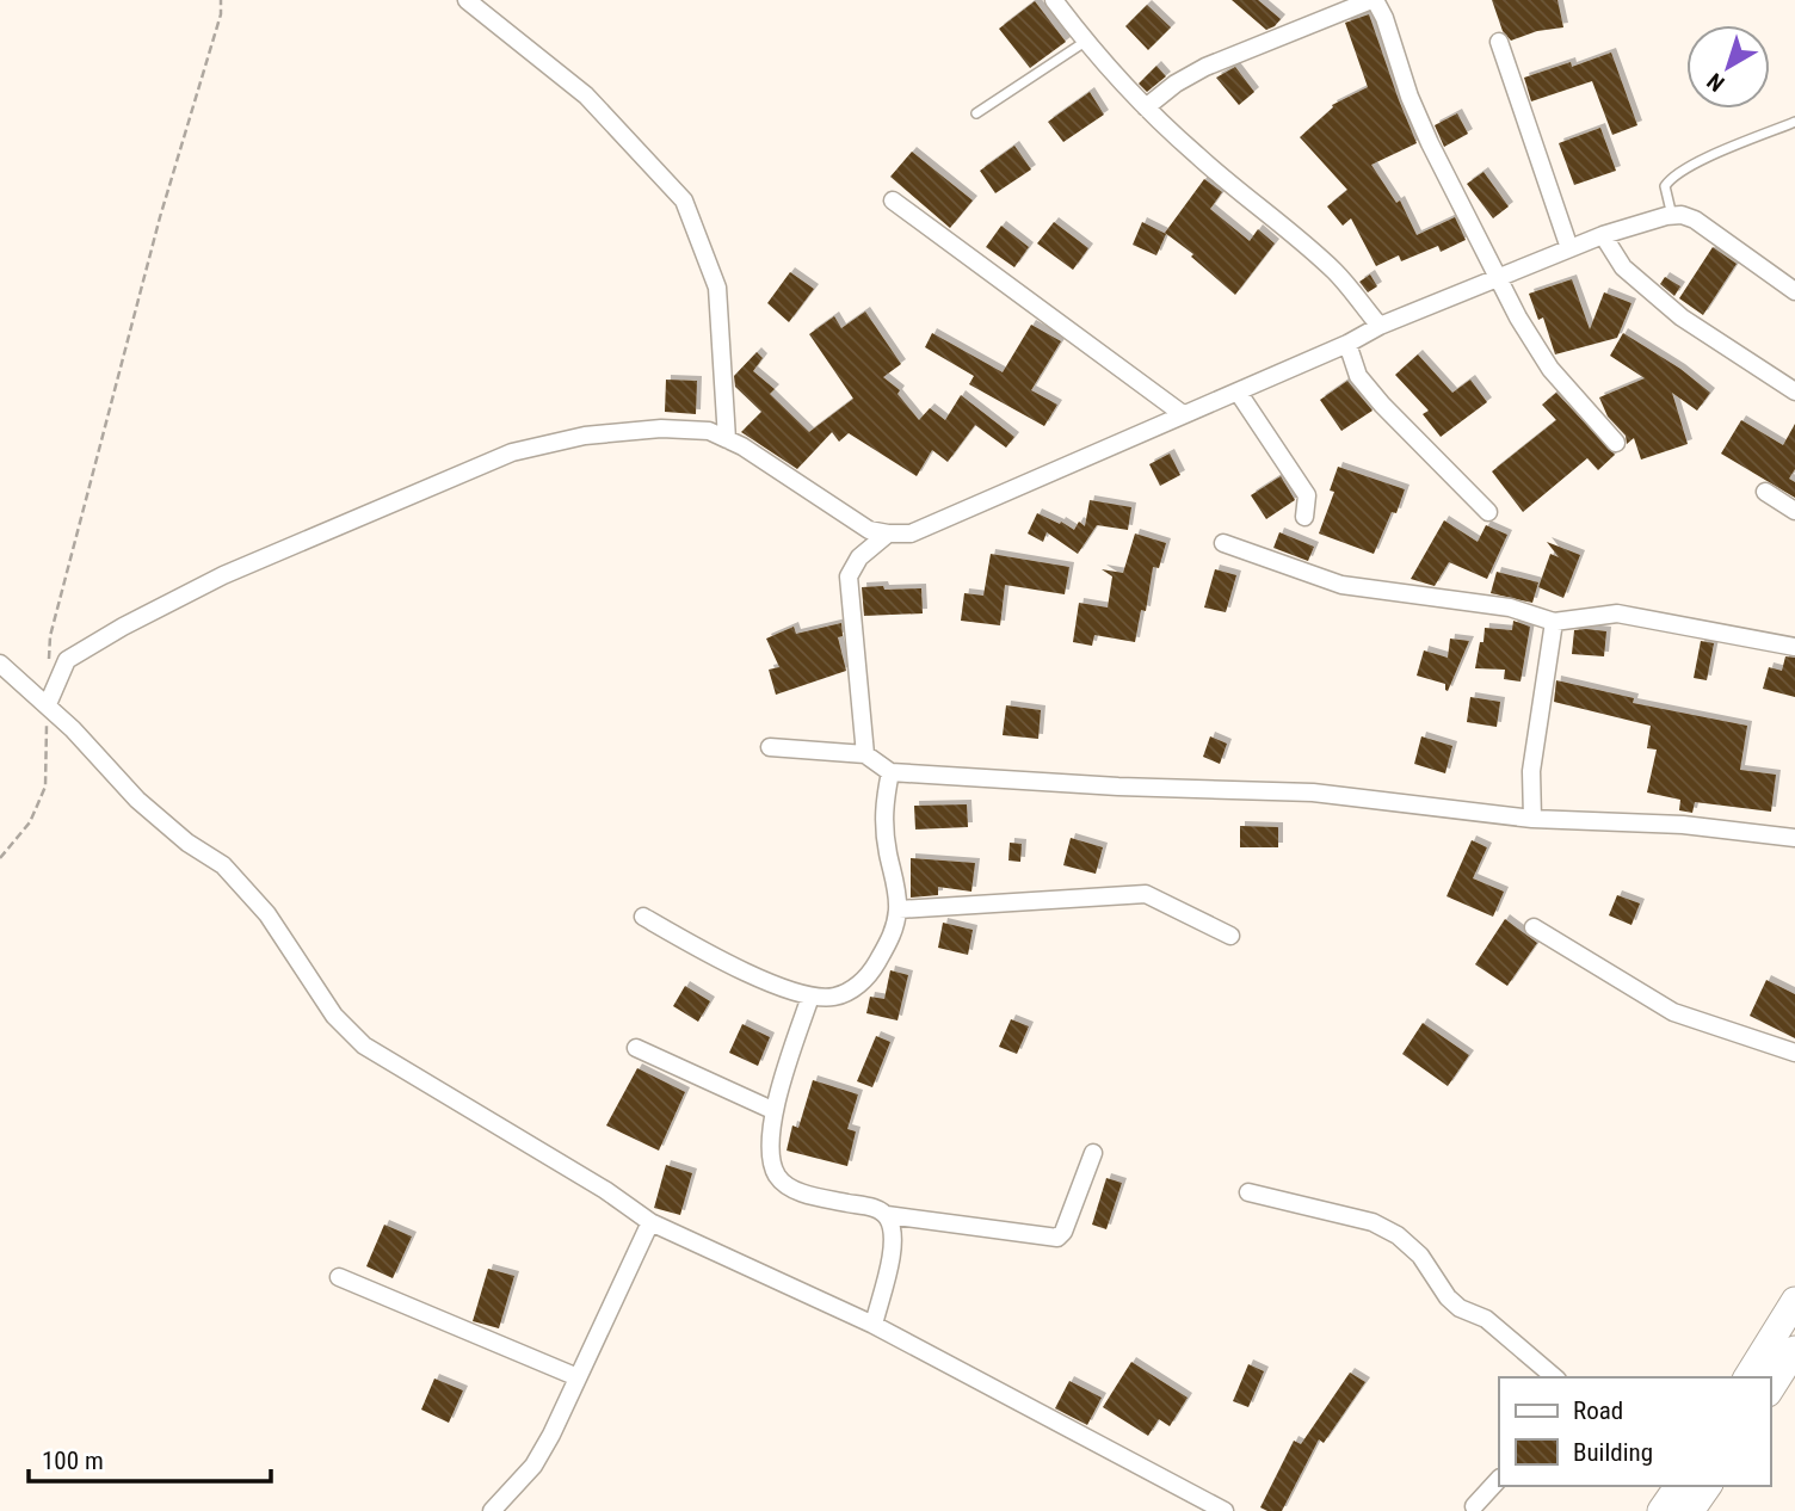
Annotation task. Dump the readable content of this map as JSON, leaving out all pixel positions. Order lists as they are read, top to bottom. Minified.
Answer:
{"legend":["Road","Building"],"scale_bar":"100 m","north":"bottom left"}
